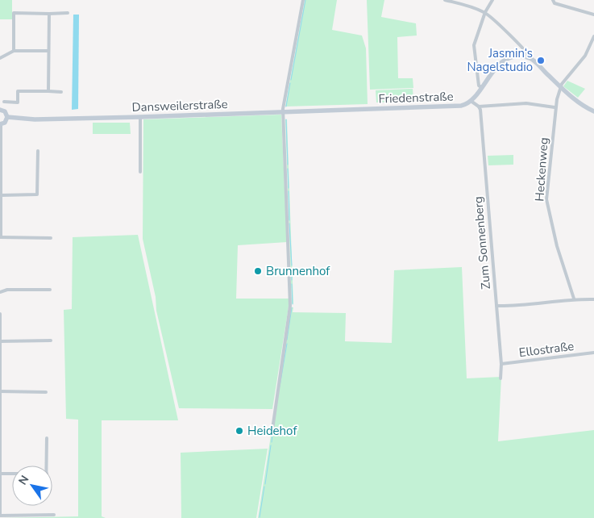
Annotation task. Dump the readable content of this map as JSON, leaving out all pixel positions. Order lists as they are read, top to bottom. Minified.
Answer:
{"streets":{"main road":["Friedenstraße","Dansweilerstraße"],"street":["Heckenweg","Zum Sonnenberg","Ellostraße"]},"crossings":[["Friedenstraße","Dansweilerstraße"],["Zum Sonnenberg","Ellostraße"]],"places":["Jasmin‘s Nagelstudio","Brunnenhof","Heidehof"],"north":"top left"}
